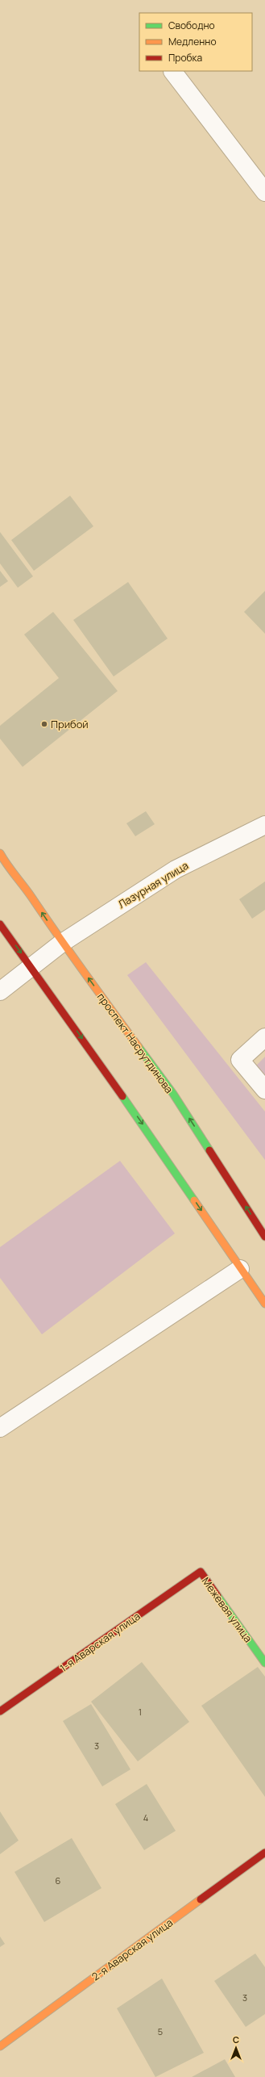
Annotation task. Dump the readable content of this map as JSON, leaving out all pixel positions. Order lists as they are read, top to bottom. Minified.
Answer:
{"streets":{"main road":["проспект Насрутдинова","Межевая улица","1-я Аварская улица","2-я Аварская улица"],"street":["Лазурная улица"]},"crossings":[["Лазурная улица","проспект Насрутдинова"],["Межевая улица","1-я Аварская улица"]],"places":["Прибой"],"house_numbers":["1","3","4","6","3","5"],"legend":["Свободно","Медленно","Пробка"],"north":"top"}
